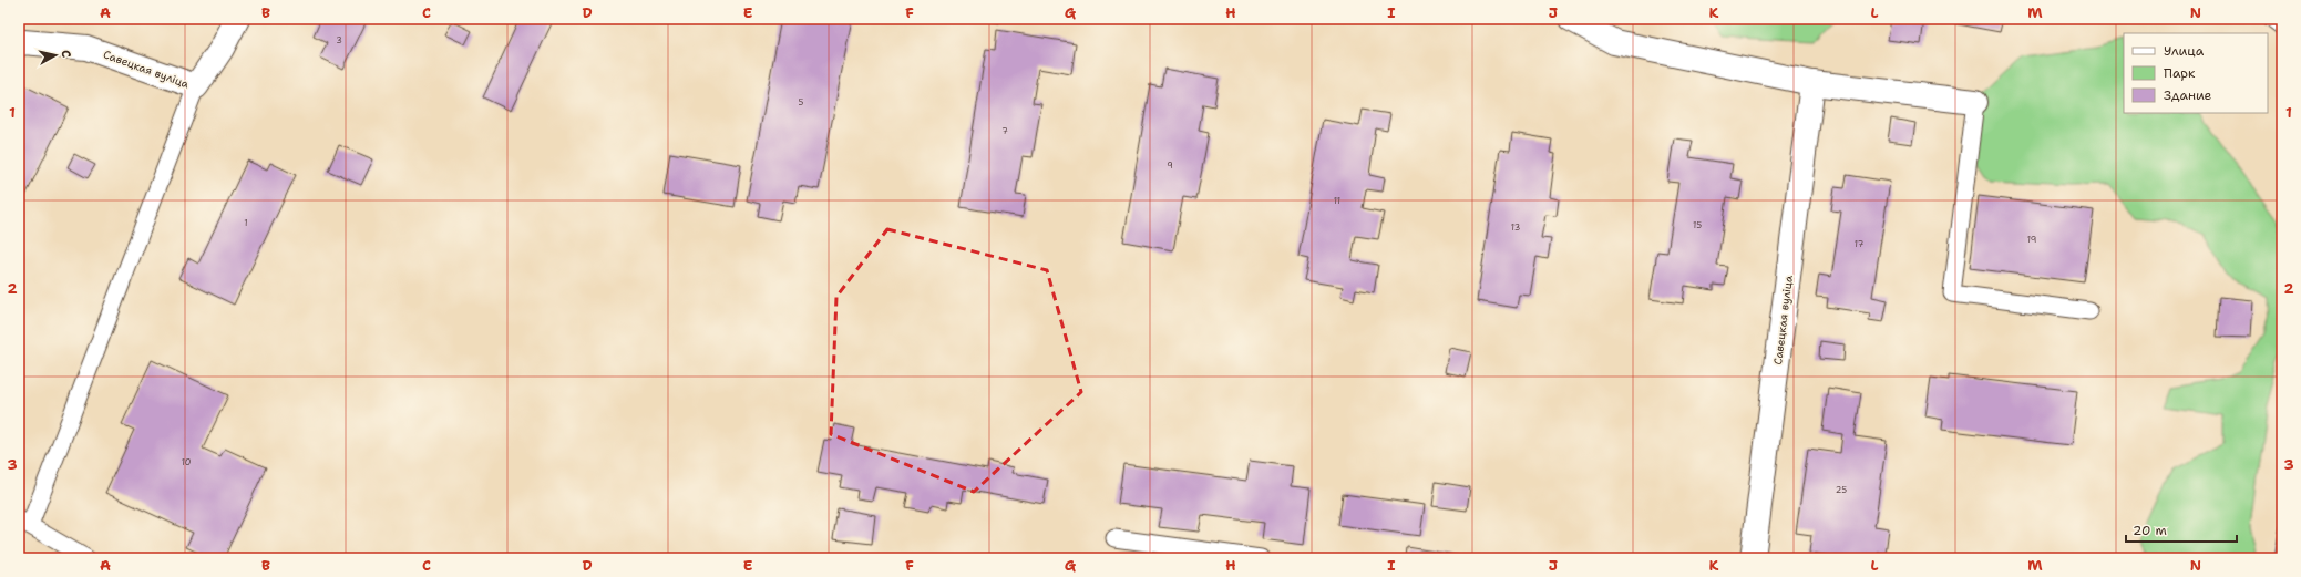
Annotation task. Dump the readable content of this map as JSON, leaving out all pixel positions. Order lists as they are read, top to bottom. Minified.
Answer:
{"streets":{"street":["Савецкая вуліца"]},"house_numbers":["3","5","7","9","11","1","15","13","19","17","10","25"],"legend":["Улица","Парк","Здание"],"scale_bar":"20 m","north":"right","grid":{"columns":["A","B","C","D","E","F","G","H","I","J","K","L","M","N"],"rows":["1","2","3"]}}
